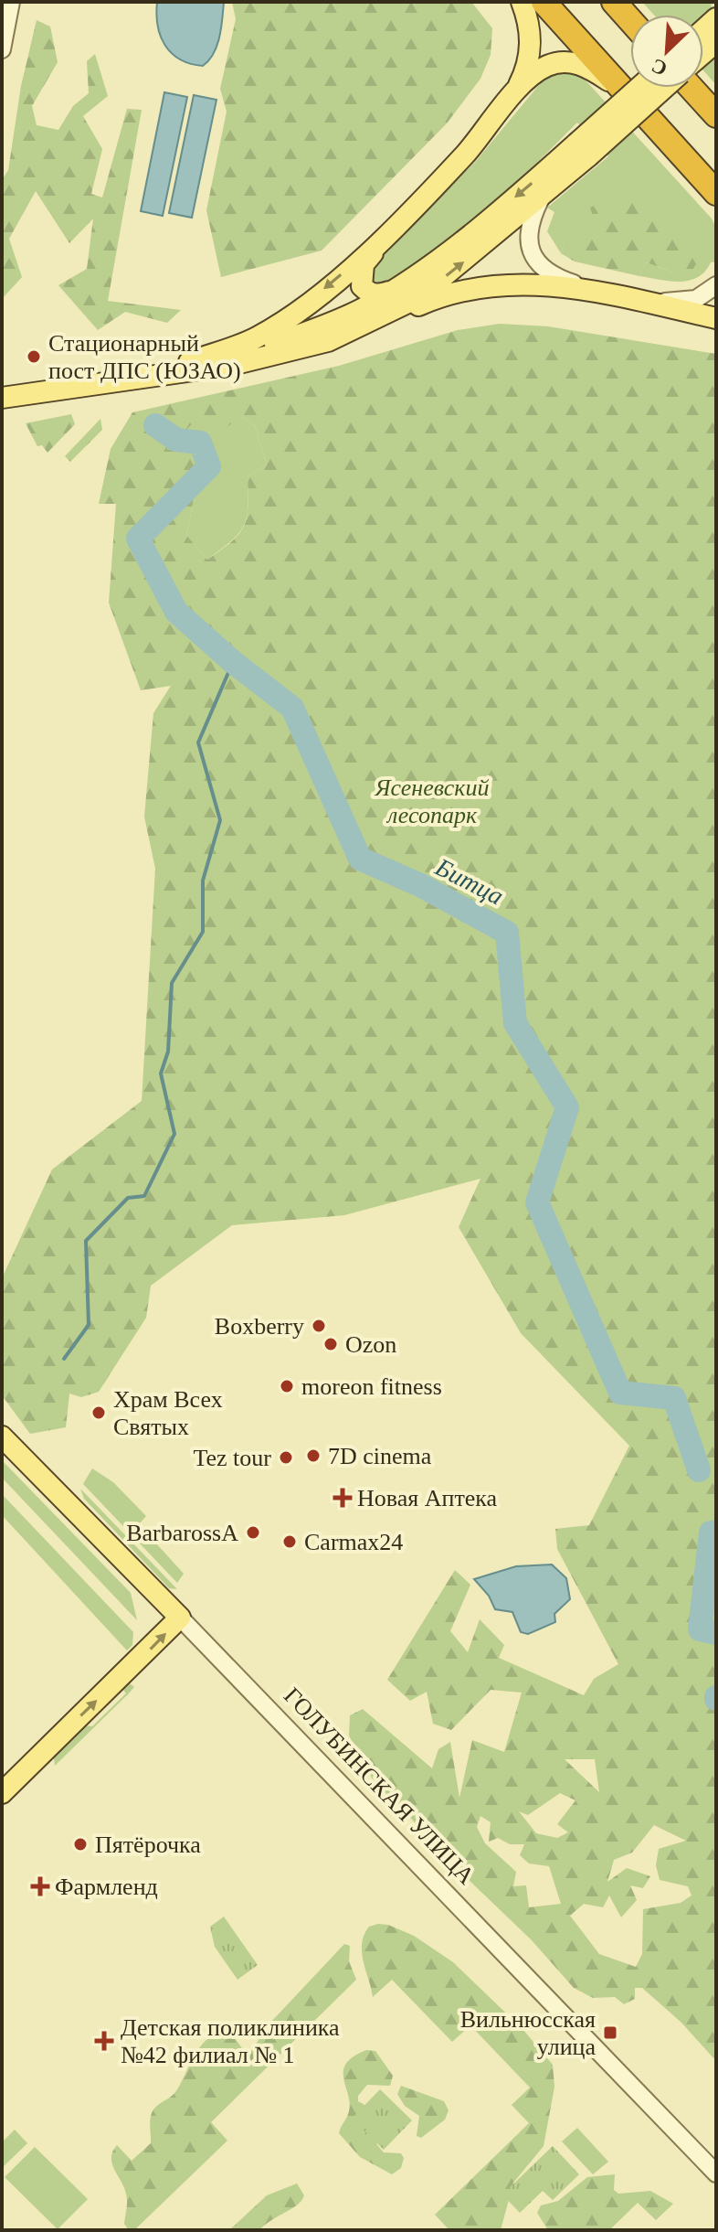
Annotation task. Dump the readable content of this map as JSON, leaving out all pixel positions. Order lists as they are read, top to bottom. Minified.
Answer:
{"streets":{"main road":["ГОЛУБИНСКАЯ УЛИЦА"]},"water":["Битца"],"parks":["Ясеневский лесопарк"],"places":{"other":["Стационарный пост ДПС (ЮЗАО)","Boxberry","Ozon","moreon fitness","Храм Всех Святых","7D cinema","Tez tour","BarbarossA","Carmax24","Пятёрочка"],"health":["Новая Аптека","Фармленд","Детская поликлиника №42 филиал № 1"],"transit":["Вильнюсская улица"]},"north":"bottom left"}
